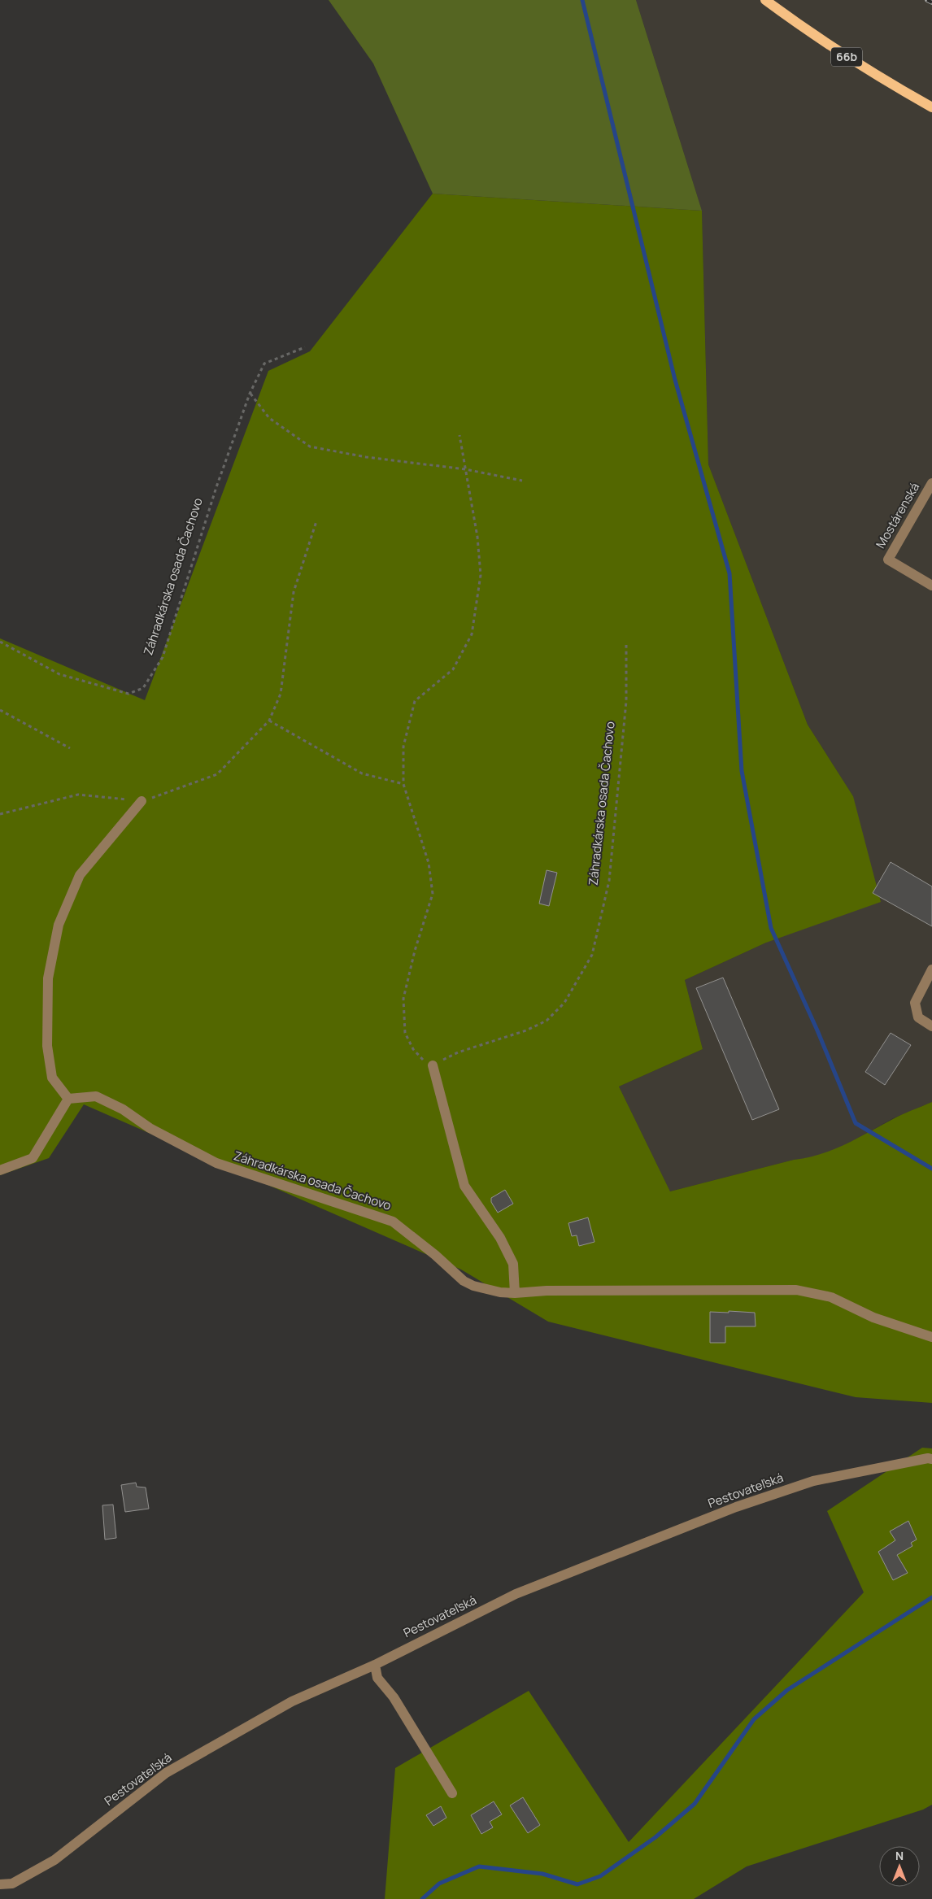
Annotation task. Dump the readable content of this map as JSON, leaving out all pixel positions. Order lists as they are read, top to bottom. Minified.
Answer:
{"streets":{"main road":["66b"],"street":["Mostárenská","Záhradkárska osada Čachovo","Pestovateľská"]},"north":"top"}
